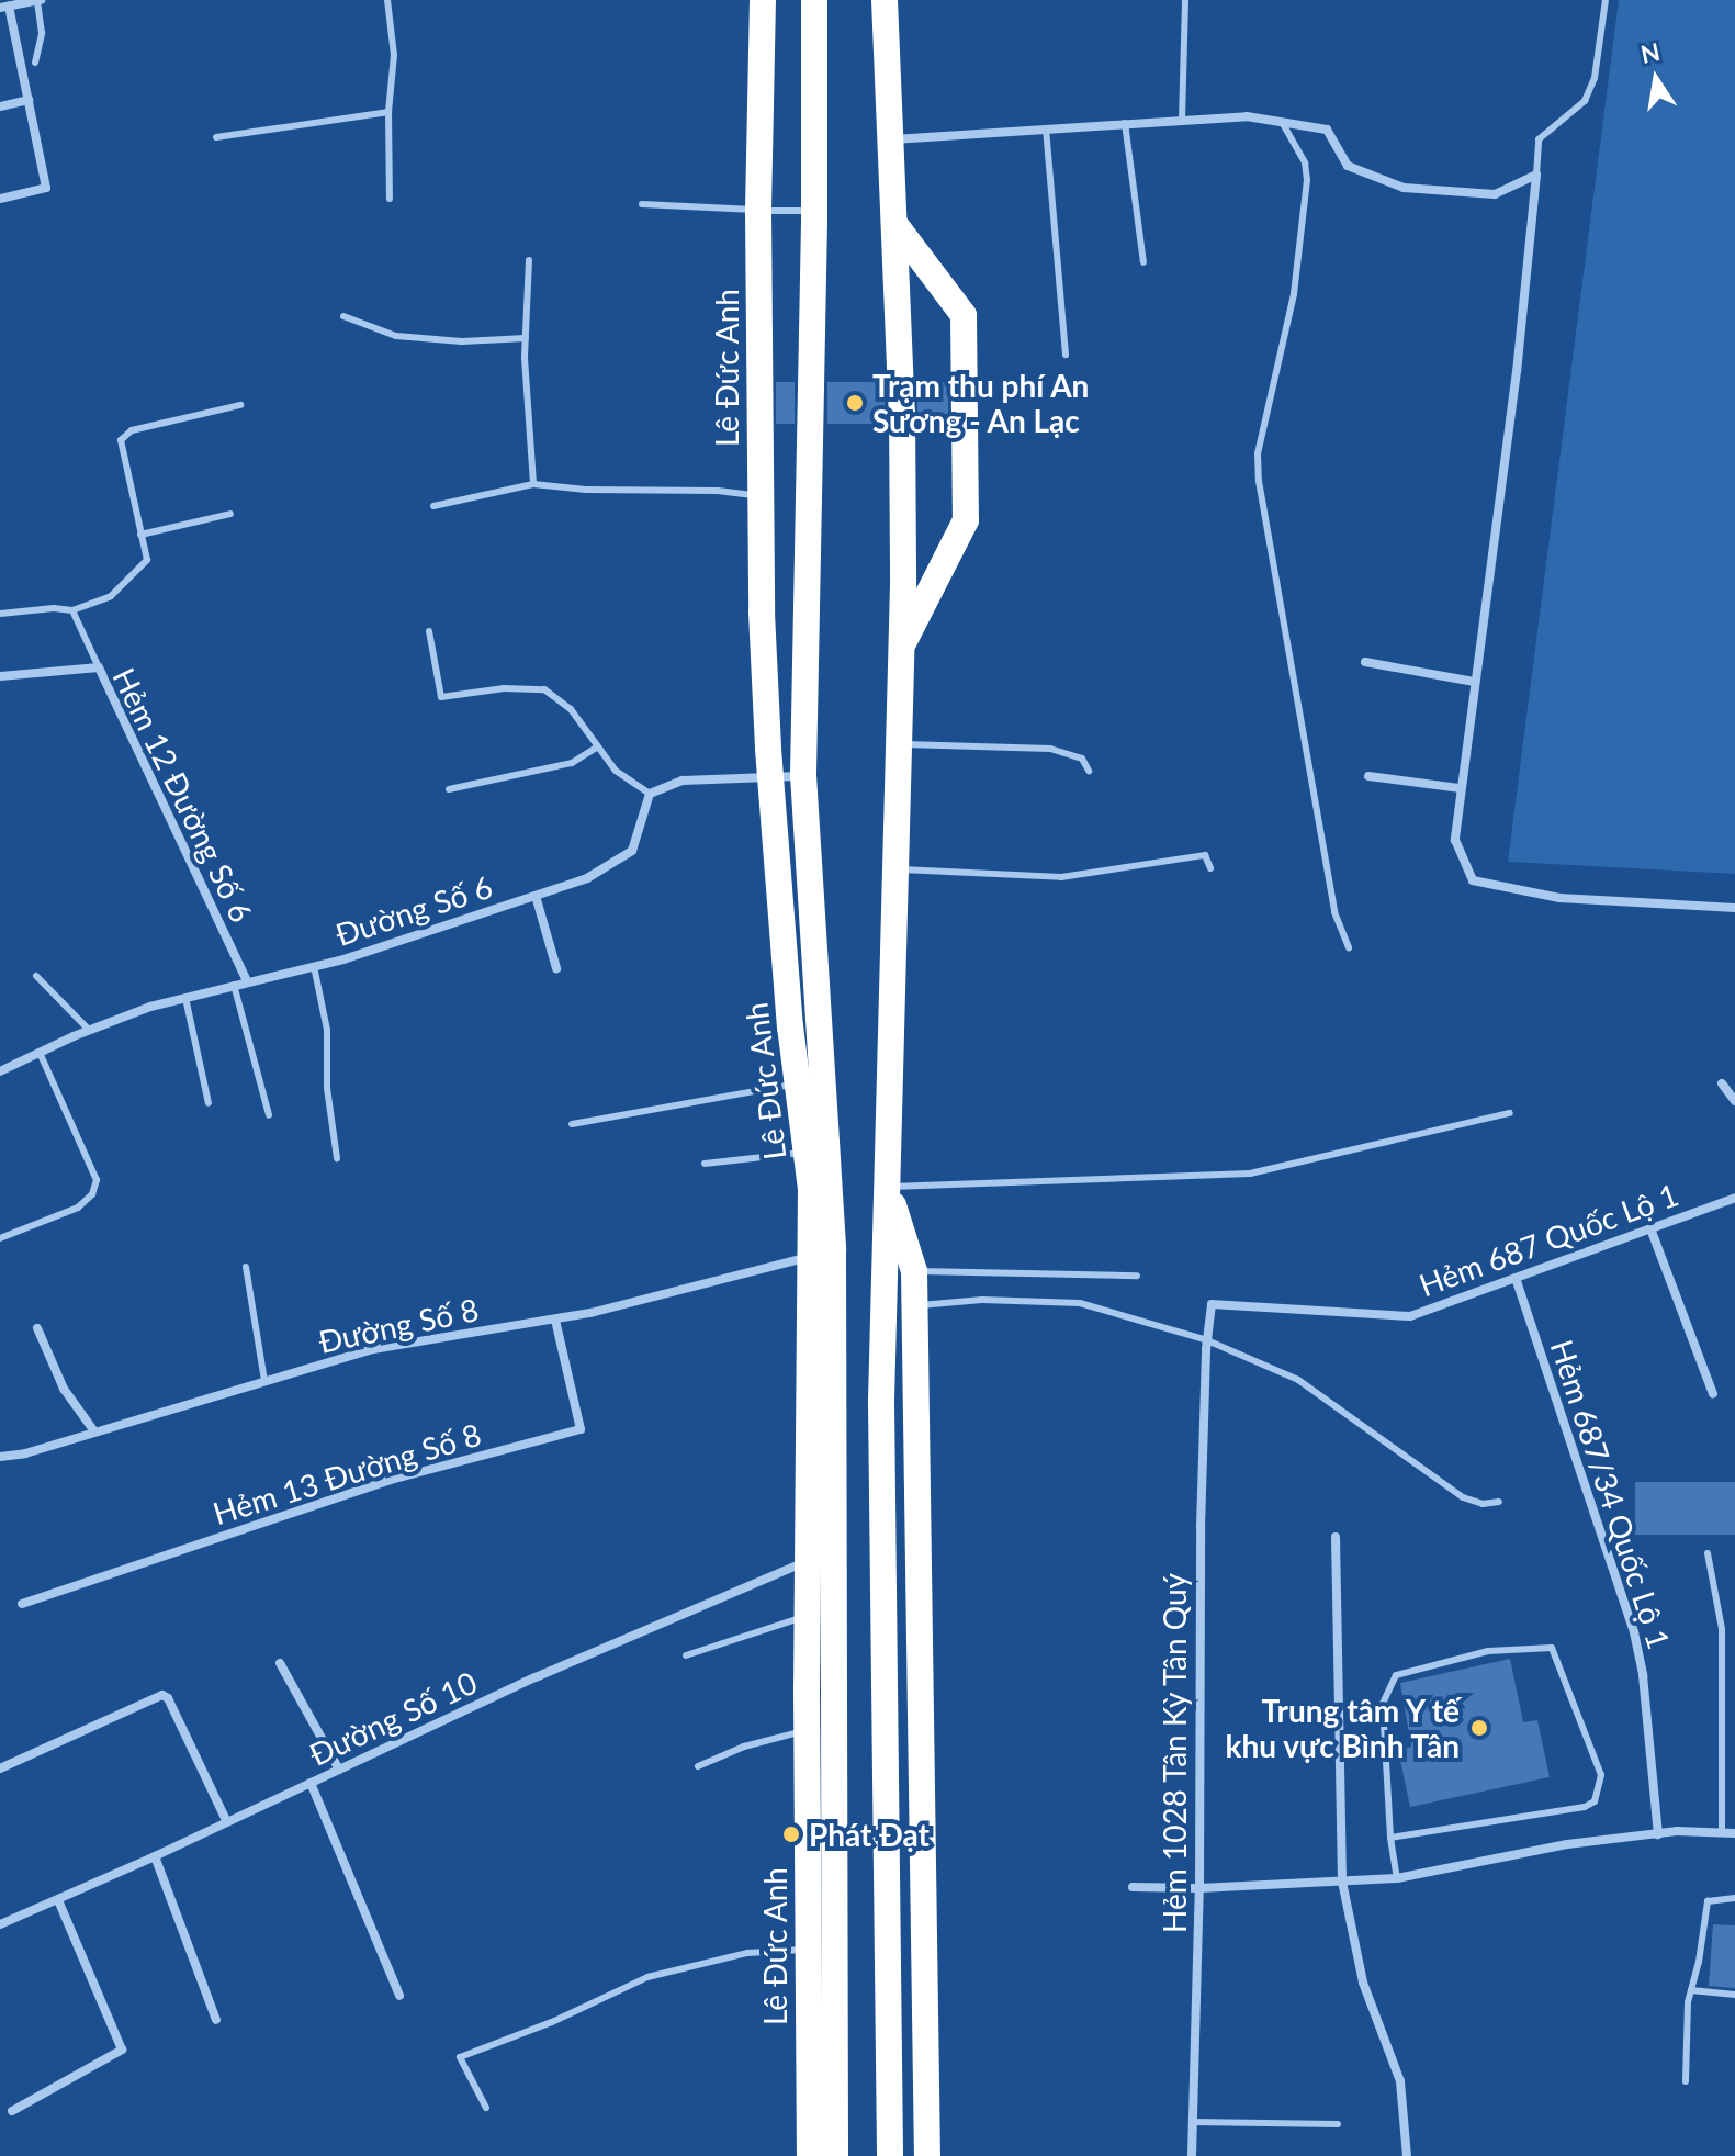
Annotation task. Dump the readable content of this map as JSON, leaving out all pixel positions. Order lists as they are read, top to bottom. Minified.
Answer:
{"streets":{"highway":["Lê Đức Anh"],"street":["Hẻm 12 Đường Số 6","Đường Số 6","Hẻm 687 Quốc Lộ 1","Đường Số 8","Hẻm 13 Đường Số 8","Hẻm 687/34 Quốc Lộ 1","Đường Số 10","Hẻm 1028 Tân Kỳ Tân Quý"]},"crossings":[["Lê Đức Anh","Đường Số 8"],["Lê Đức Anh","Đường Số 10"],["Hẻm 12 Đường Số 6","Đường Số 6"],["Hẻm 687 Quốc Lộ 1","Hẻm 687/34 Quốc Lộ 1"],["Hẻm 687 Quốc Lộ 1","Hẻm 1028 Tân Kỳ Tân Quý"],["Đường Số 8","Hẻm 13 Đường Số 8"]],"places":["Trạm thu phí An Sương - An Lạc","Trung tâm Y tế khu vực Bình Tân","Phát Đạt"],"north":"top"}
